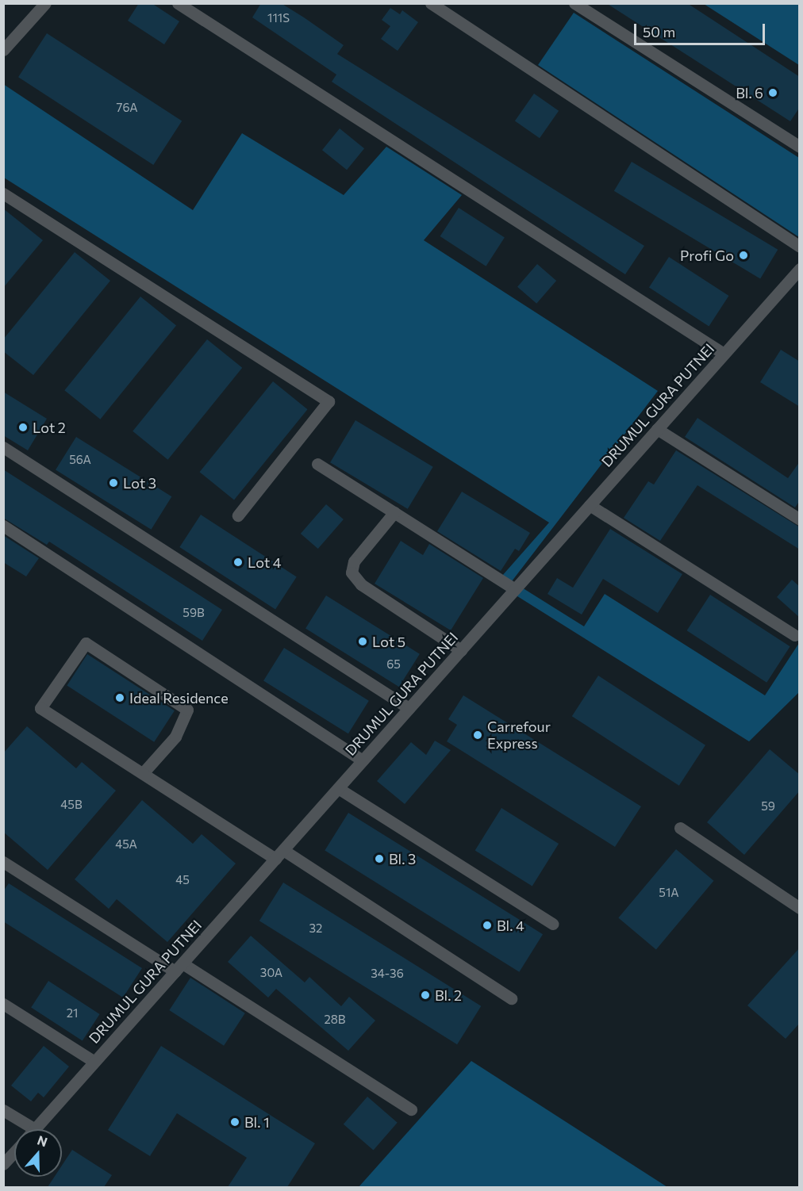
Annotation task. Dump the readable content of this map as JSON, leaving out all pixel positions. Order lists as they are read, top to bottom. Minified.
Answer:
{"streets":{"street":["DRUMUL GURA PUTNEI"]},"places":["Bl. 6","Profi Go","Lot 2","Lot 3","Lot 4","Lot 5","Ideal Residence","Carrefour Express","Bl. 3","Bl. 4","Bl. 2","Bl. 1"],"house_numbers":["111S","76A","56A","59B","65","45B","59","45A","45","51A","32","30A","34-36","21","28B"],"scale_bar":"50 m","north":"top"}
